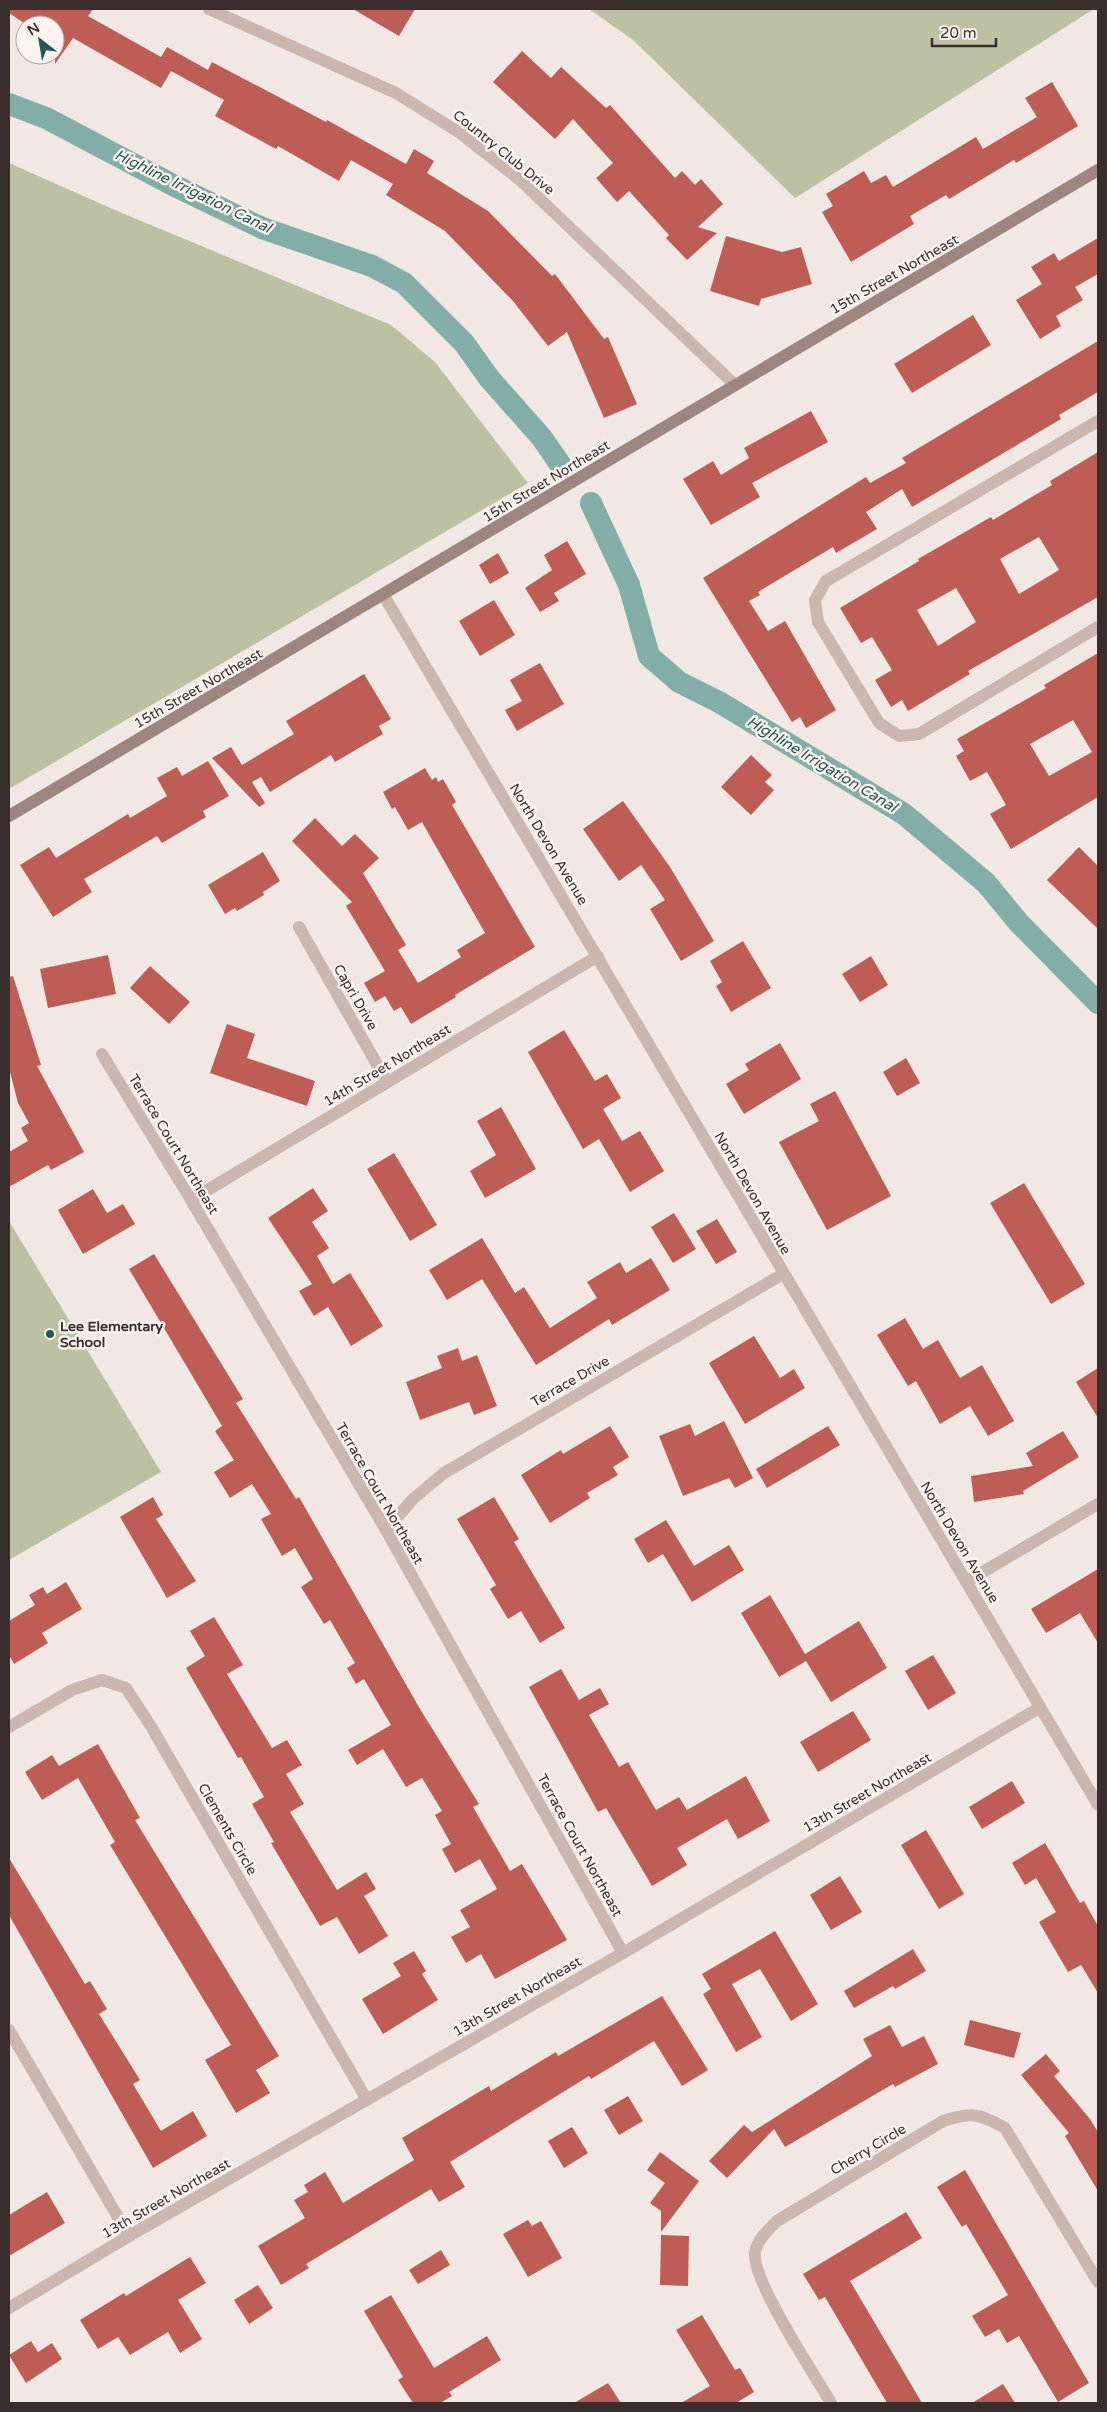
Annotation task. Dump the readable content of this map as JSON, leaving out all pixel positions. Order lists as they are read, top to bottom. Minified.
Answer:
{"streets":{"street":["Country Club Drive","15th Street Northeast","North Devon Avenue","Capri Drive","14th Street Northeast","Terrace Court Northeast","Terrace Drive","13th Street Northeast","Clements Circle","Cherry Circle"]},"crossings":[["Country Club Drive","15th Street Northeast"],["15th Street Northeast","North Devon Avenue"],["North Devon Avenue","14th Street Northeast"],["North Devon Avenue","Terrace Drive"],["North Devon Avenue","13th Street Northeast"],["Capri Drive","14th Street Northeast"],["14th Street Northeast","Terrace Court Northeast"],["Terrace Court Northeast","Terrace Drive"],["Terrace Court Northeast","13th Street Northeast"],["13th Street Northeast","Clements Circle"]],"water":["Highline Irrigation Canal"],"places":["Lee Elementary School"],"scale_bar":"20 m","north":"top left"}
